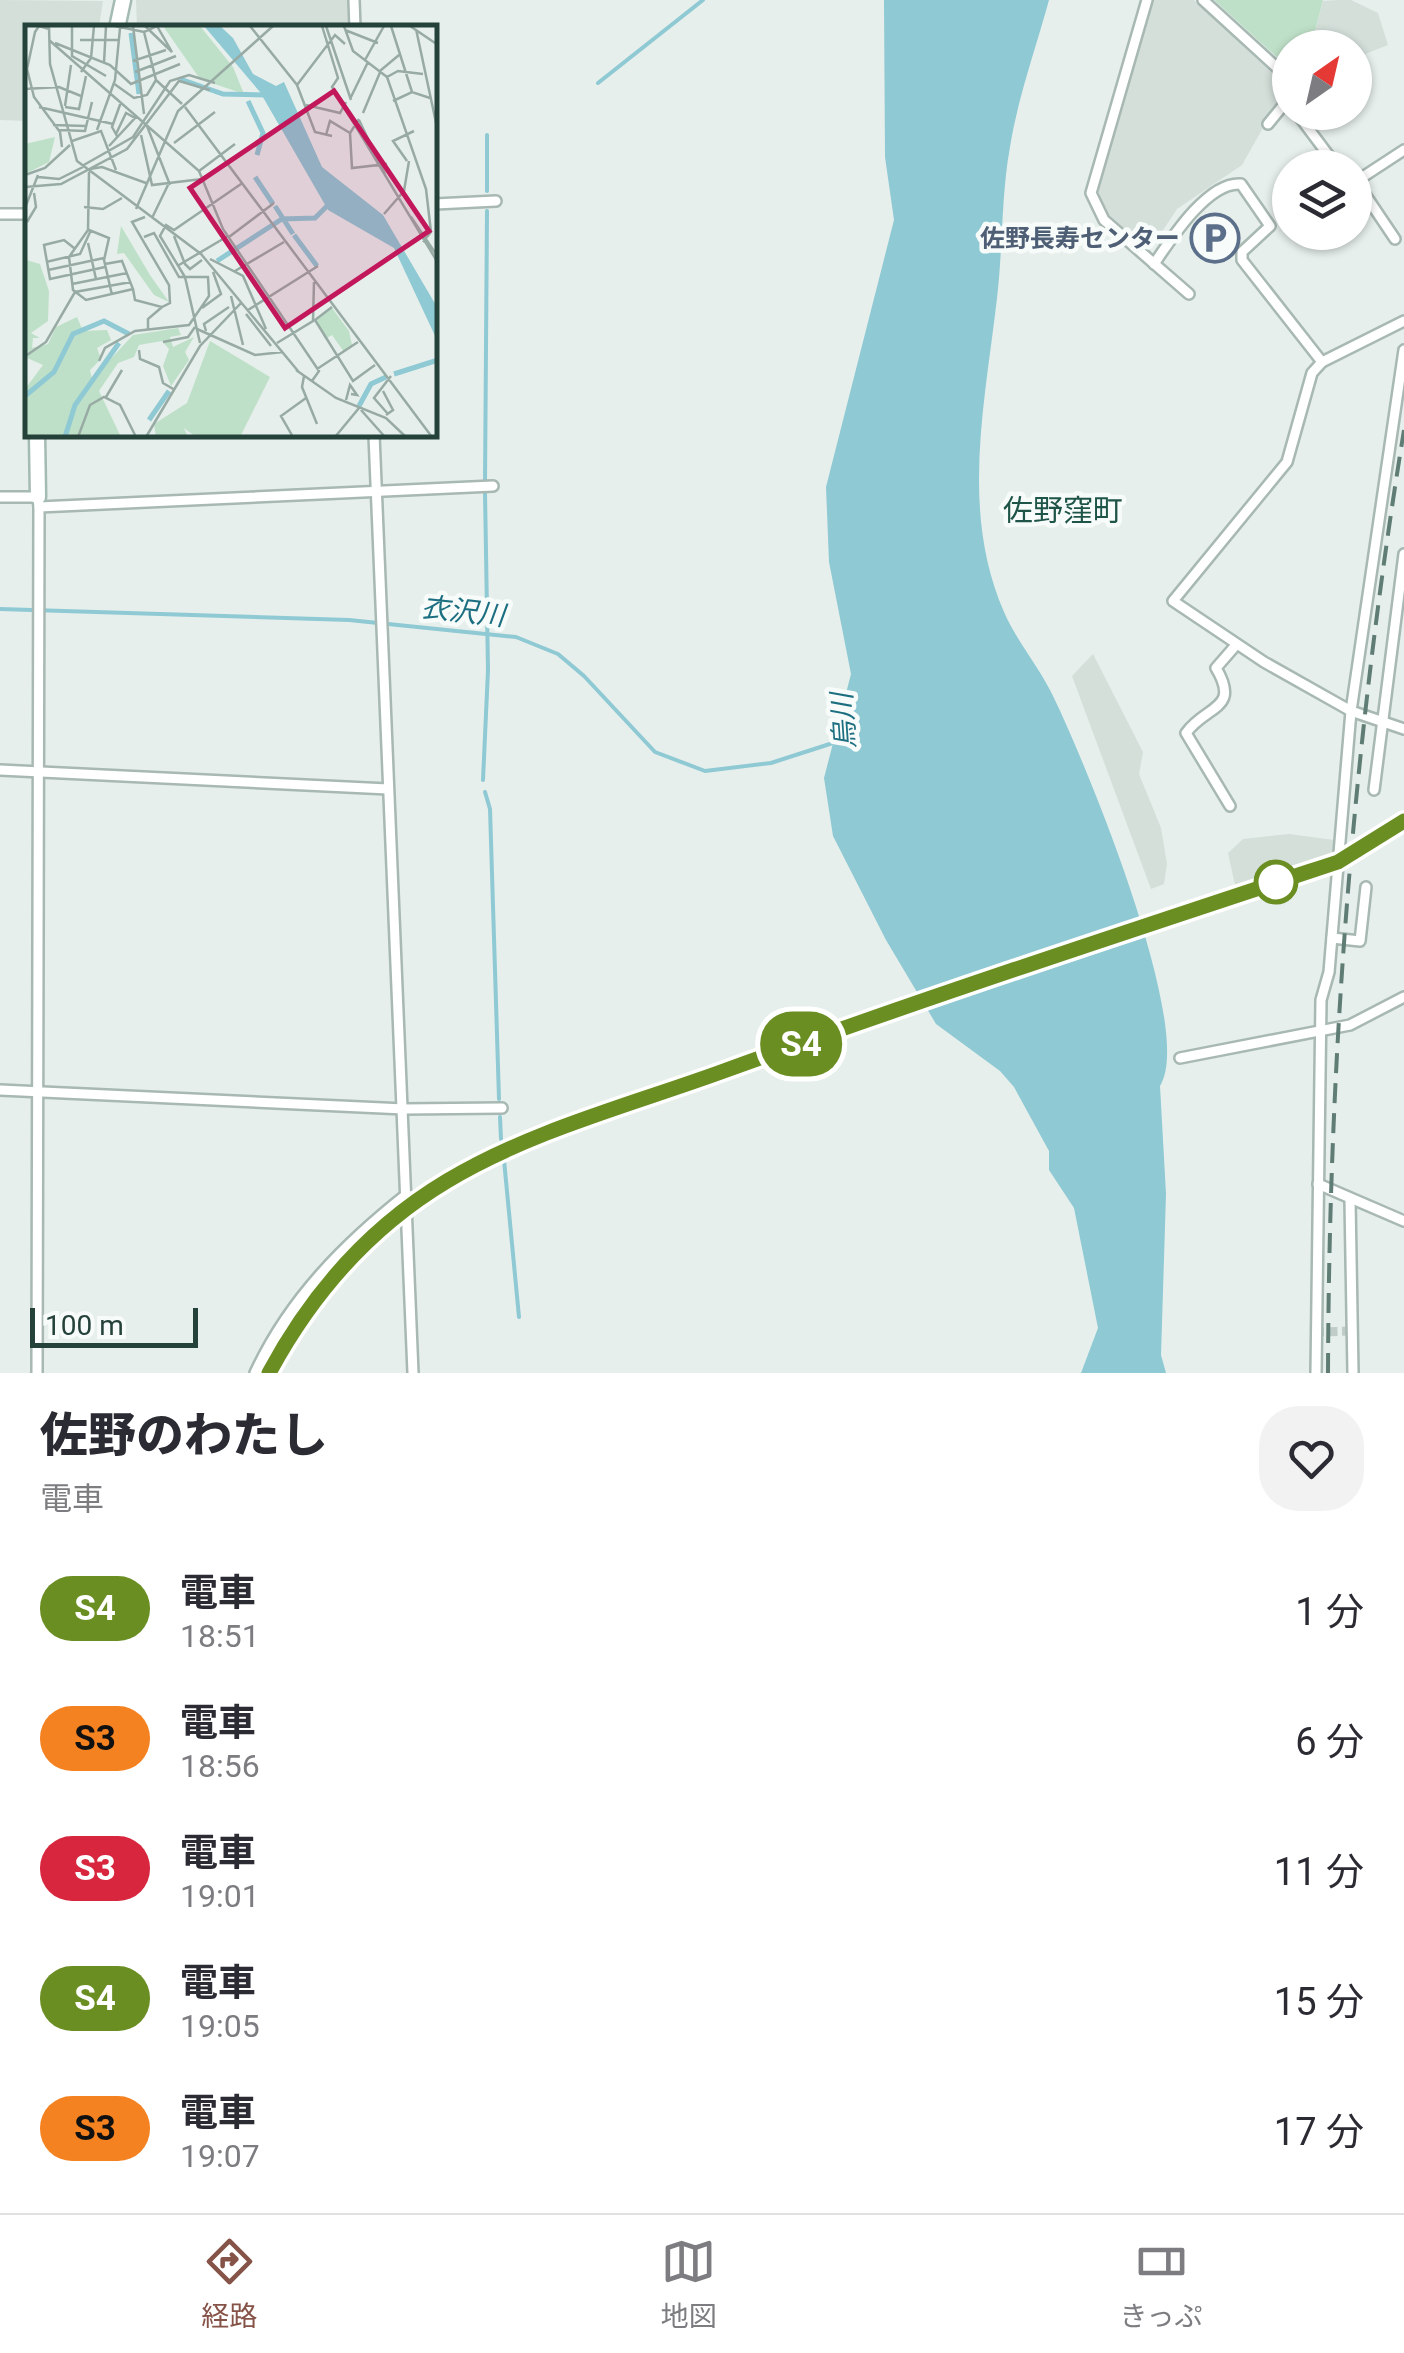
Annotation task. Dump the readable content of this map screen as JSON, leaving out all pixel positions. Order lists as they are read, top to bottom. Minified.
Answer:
{"districts":["佐野窪町"],"water":["衣沢川","烏川"],"places":{"parking":["佐野長寿センター"]},"scale_bar":"100 m","north":"top right","page":{"on_map":"S4","scale":"100 m","heading":["佐野のわたし","電車"],"list":[{"mark":"S4","name":"電車","note":"18:51","value":"1 分"},{"mark":"S3","name":"電車","note":"18:56","value":"6 分"},{"mark":"S3","name":"電車","note":"19:01","value":"11 分"},{"mark":"S4","name":"電車","note":"19:05","value":"15 分"},{"mark":"S3","name":"電車","note":"19:07","value":"17 分"}],"tabs":["経路","地図","きっぷ"]}}
